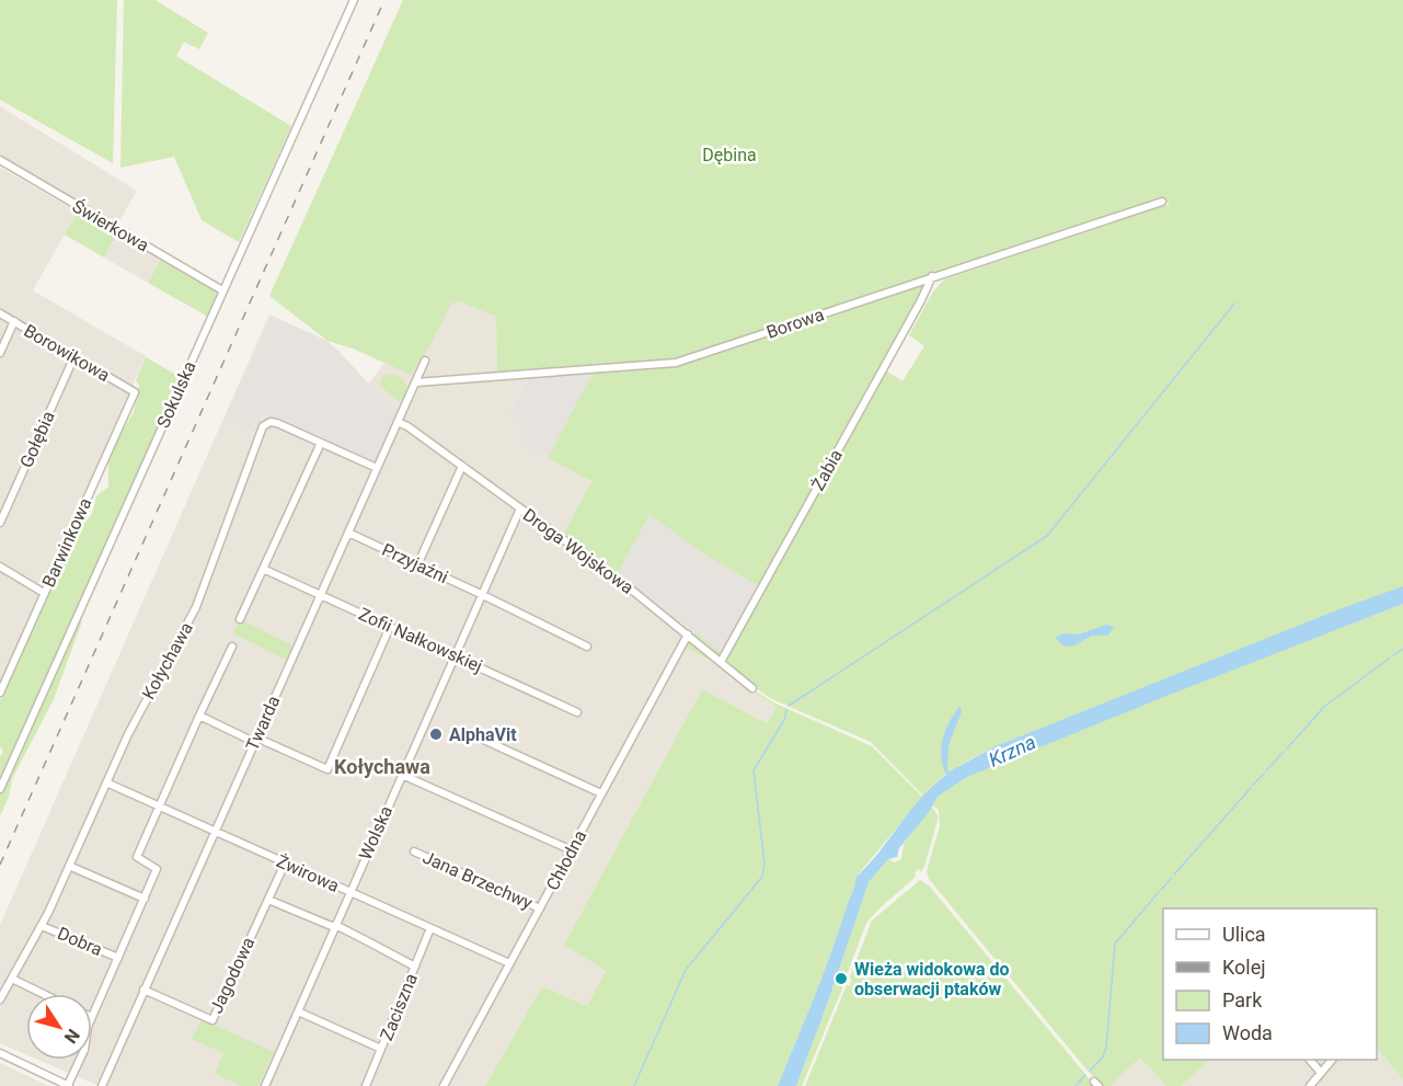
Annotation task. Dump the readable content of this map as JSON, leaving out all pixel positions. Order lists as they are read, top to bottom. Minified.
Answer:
{"streets":{"street":["Świerkowa","Borowa","Borowikowa","Sokulska","Gołębia","Żabia","Barwinkowa","Droga Wojskowa","Przyjaźni","Zofii Nałkowskiej","Kołychawa","Twarda","Wolska","Chłodna","Żwirowa","Jana Brzechwy","Dobra","Jagodowa","Zaciszna"]},"crossings":[["Świerkowa","Sokulska"],["Borowa","Żabia"],["Borowa","Twarda"],["Borowikowa","Gołębia"],["Borowikowa","Barwinkowa"],["Żabia","Droga Wojskowa"],["Droga Wojskowa","Twarda"],["Droga Wojskowa","Wolska"],["Droga Wojskowa","Chłodna"],["Przyjaźni","Twarda"],["Przyjaźni","Wolska"],["Zofii Nałkowskiej","Twarda"],["Zofii Nałkowskiej","Wolska"],["Kołychawa","Twarda"],["Kołychawa","Żwirowa"],["Kołychawa","Dobra"],["Twarda","Żwirowa"],["Twarda","Jagodowa"],["Wolska","Żwirowa"],["Chłodna","Żwirowa"],["Chłodna","Jana Brzechwy"],["Żwirowa","Jagodowa"],["Żwirowa","Zaciszna"]],"districts":["Kołychawa"],"water":["Krzna"],"parks":["Dębina"],"places":["AlphaVit","Wieża widokowa do obserwacji ptaków"],"legend":["Ulica","Kolej","Park","Woda"],"north":"bottom right"}
